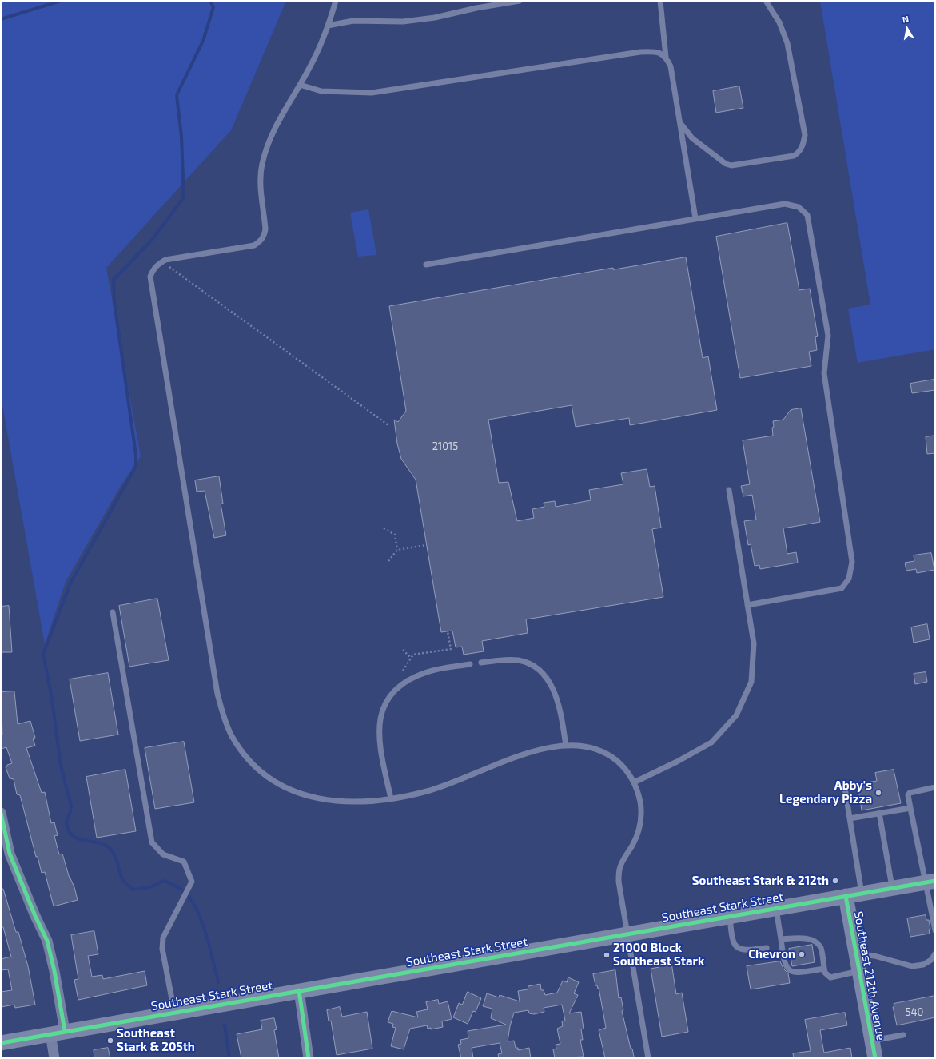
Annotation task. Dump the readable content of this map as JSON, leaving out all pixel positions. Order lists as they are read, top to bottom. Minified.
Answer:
{"streets":{"main road":["Southeast Stark Street","Southeast 212th Avenue"]},"crossings":[["Southeast Stark Street","Southeast 212th Avenue"]],"places":["Abby's Legendary Pizza","Southeast Stark & 212th","Chevron","21000 Block Southeast Stark","Southeast Stark & 205th"],"house_numbers":["21015","540"],"north":"top"}
